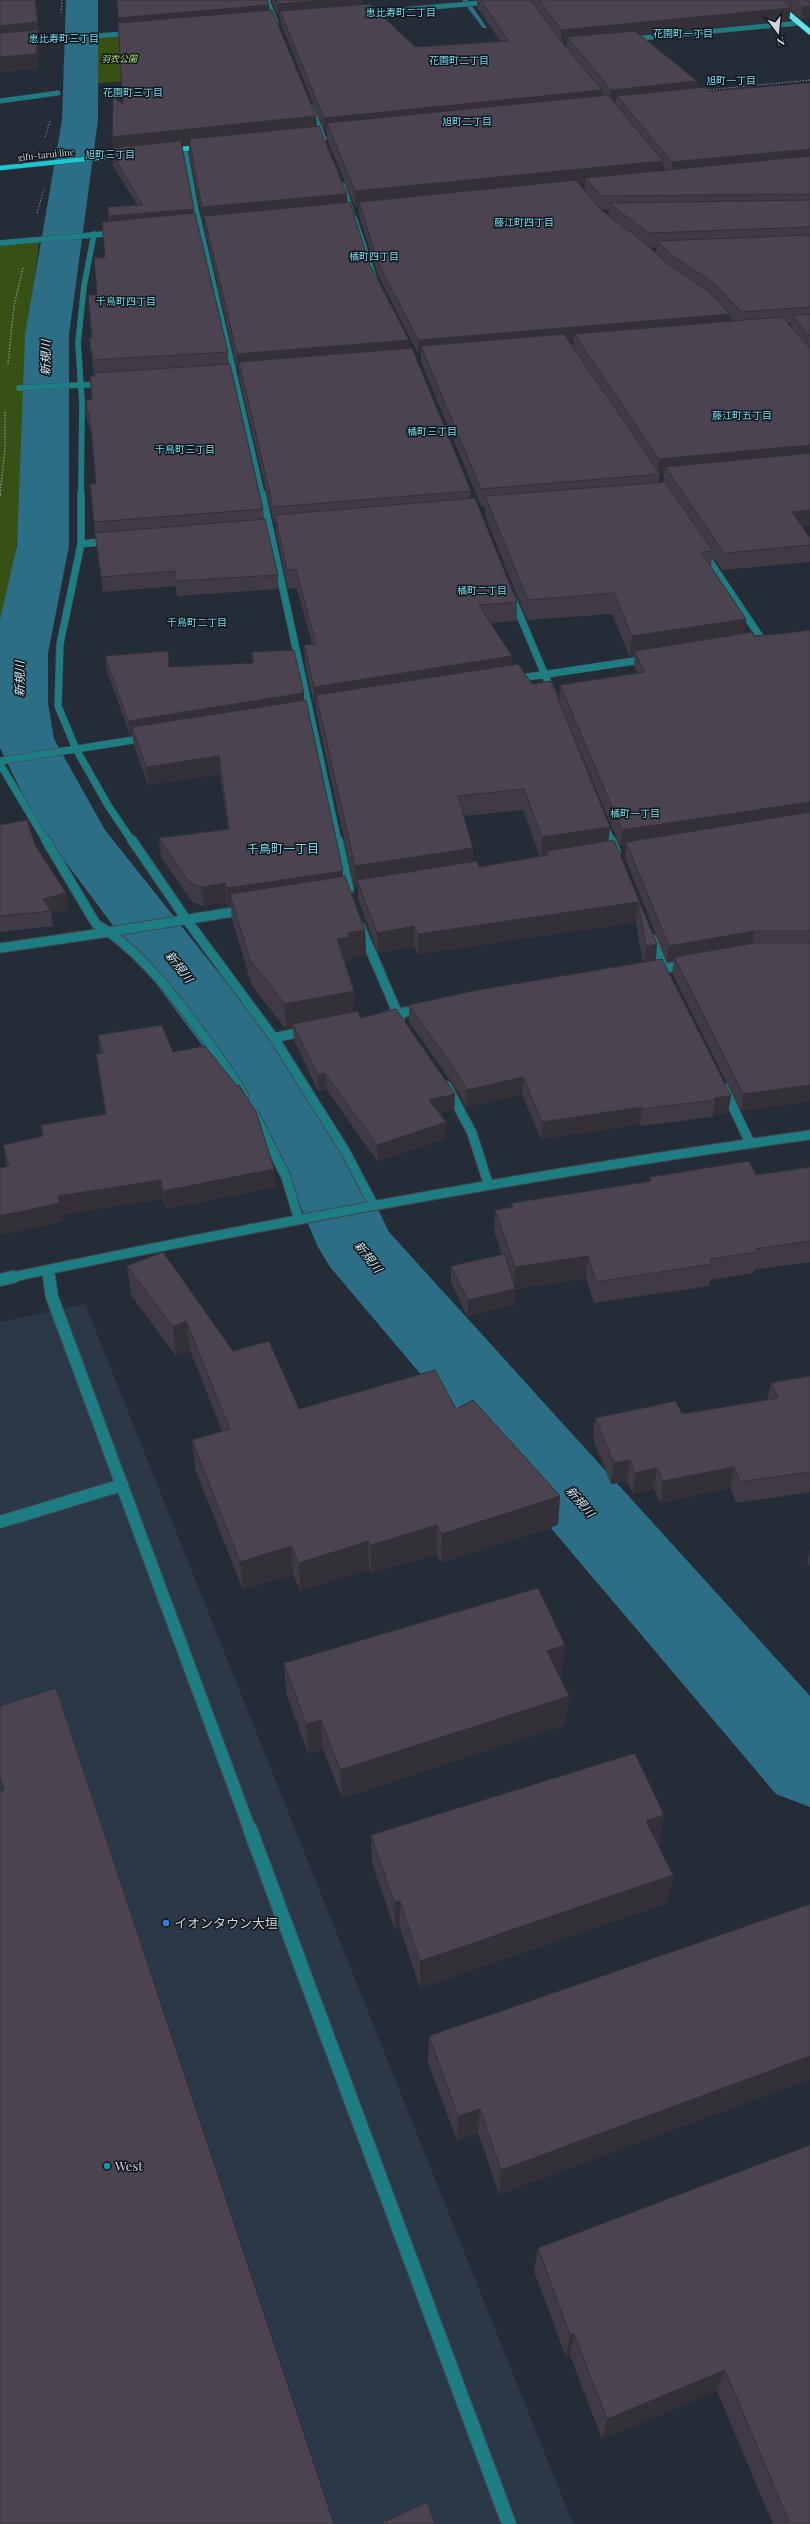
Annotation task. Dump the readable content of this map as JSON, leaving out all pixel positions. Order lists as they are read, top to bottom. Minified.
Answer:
{"streets":{"main road":["gifu-tarui line"]},"districts":["恵比寿町二丁目","花園町一丁目","恵比寿町三丁目","花園町二丁目","旭町一丁目","花園町三丁目","旭町二丁目","旭町三丁目","藤江町四丁目","橘町四丁目","千鳥町四丁目","藤江町五丁目","橘町三丁目","千鳥町三丁目","橘町二丁目","千鳥町二丁目","橘町一丁目","千鳥町一丁目"],"water":["新規川"],"parks":["羽衣公園"],"places":["イオンタウン大垣","West"],"north":"bottom"}
